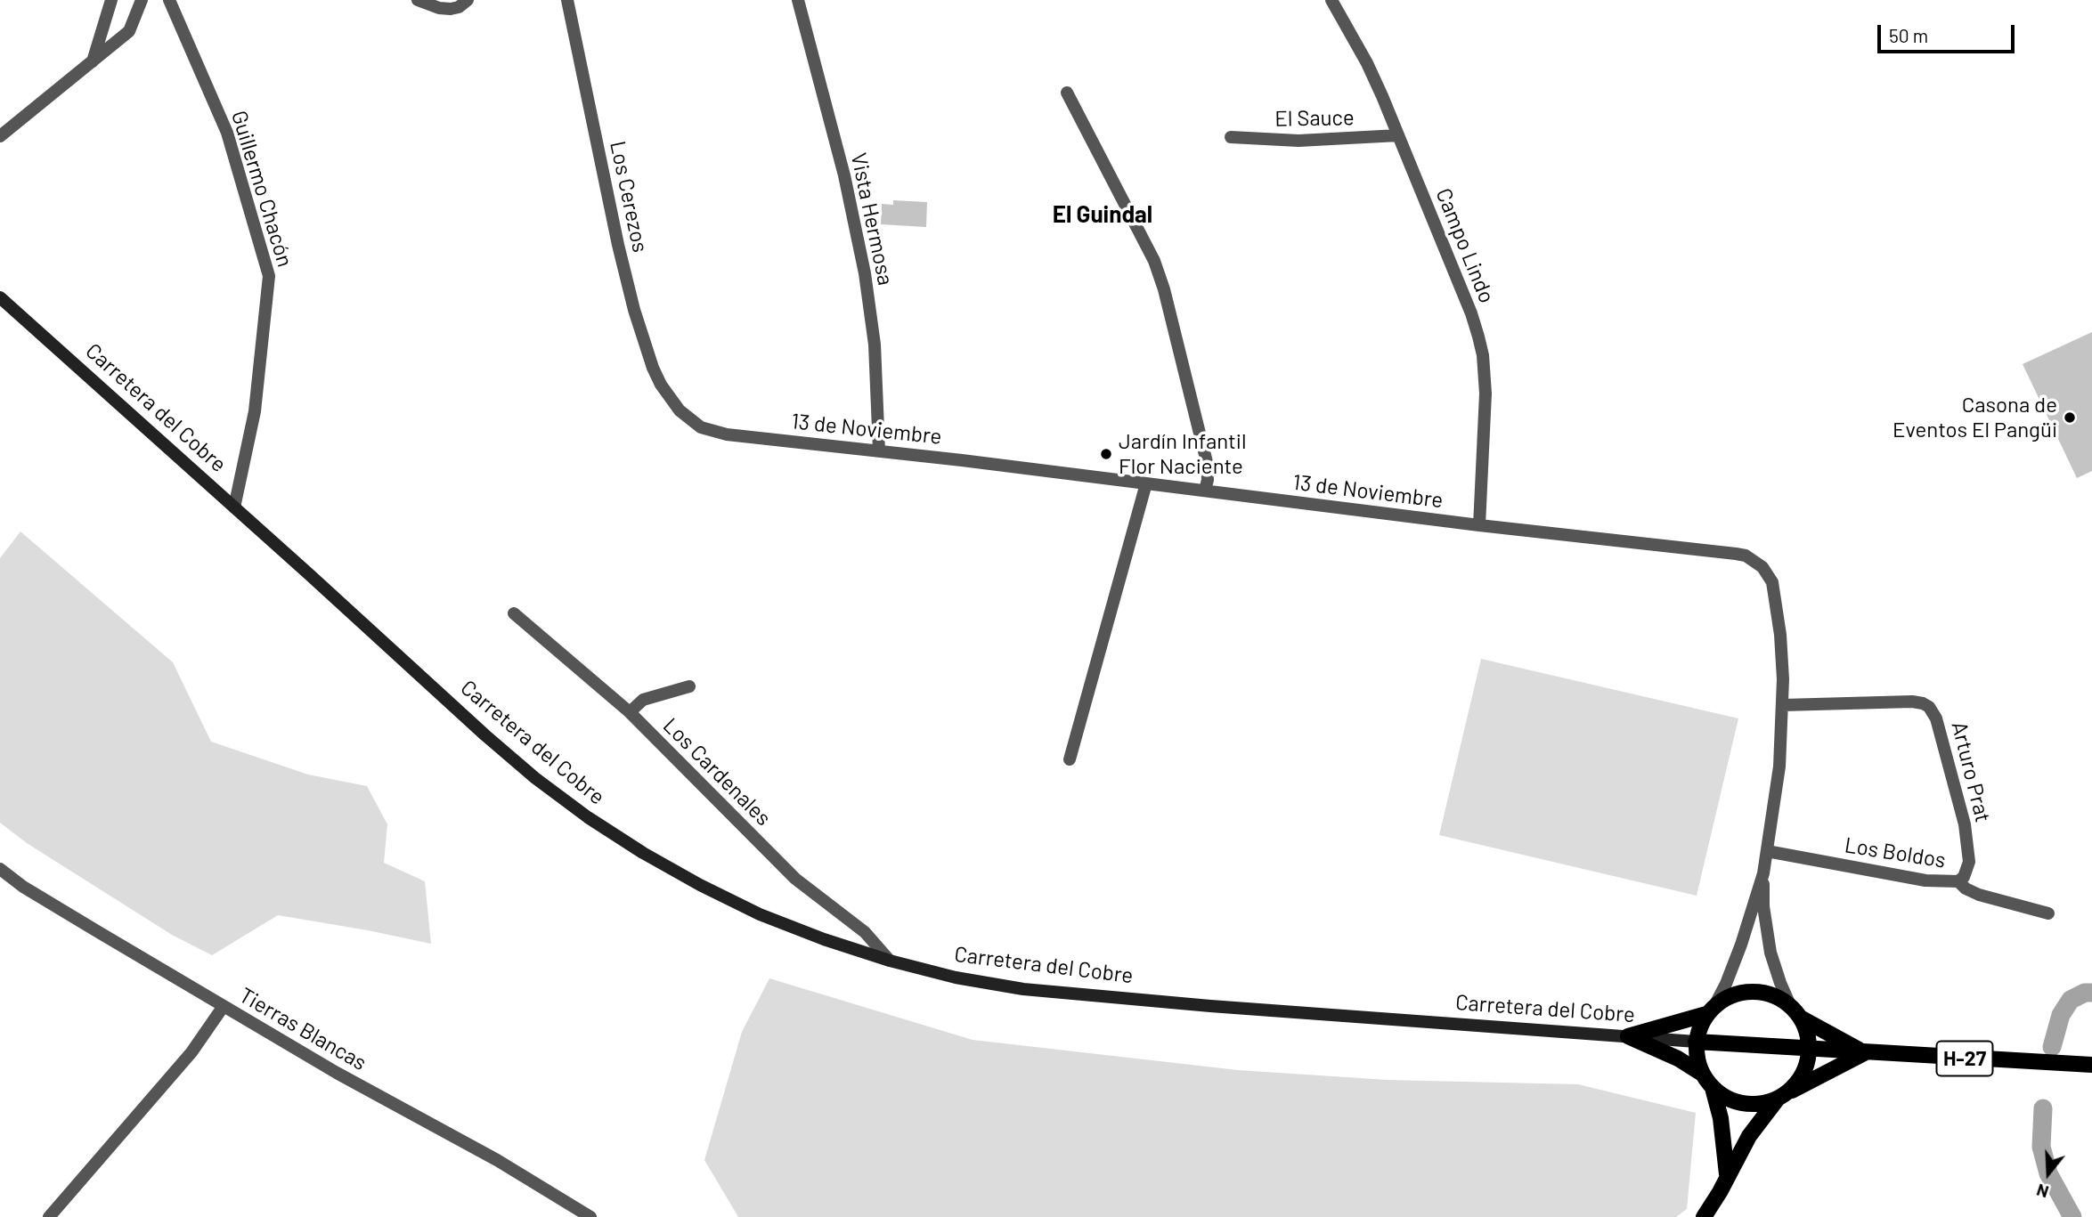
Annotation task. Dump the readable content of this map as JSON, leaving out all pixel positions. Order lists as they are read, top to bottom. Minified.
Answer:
{"streets":{"main road":["Carretera del Cobre","H-27"],"street":["El Sauce","Guillermo Chacón","Los Cerezos","Vista Hermosa","Campo Lindo","13 de Noviembre","Los Cardenales","Arturo Prat","Los Boldos","Tierras Blancas"]},"crossings":[["El Sauce","Campo Lindo"],["Guillermo Chacón","Carretera del Cobre"],["Los Cerezos","13 de Noviembre"],["Vista Hermosa","13 de Noviembre"],["Campo Lindo","13 de Noviembre"],["Carretera del Cobre","Los Cardenales"],["Carretera del Cobre","H-27"],["13 de Noviembre","Arturo Prat"],["13 de Noviembre","Los Boldos"],["Arturo Prat","Los Boldos"]],"districts":["El Guindal"],"places":["Casona de Eventos El Pangüi","Jardín Infantil Flor Naciente"],"scale_bar":"50 m","north":"bottom"}
